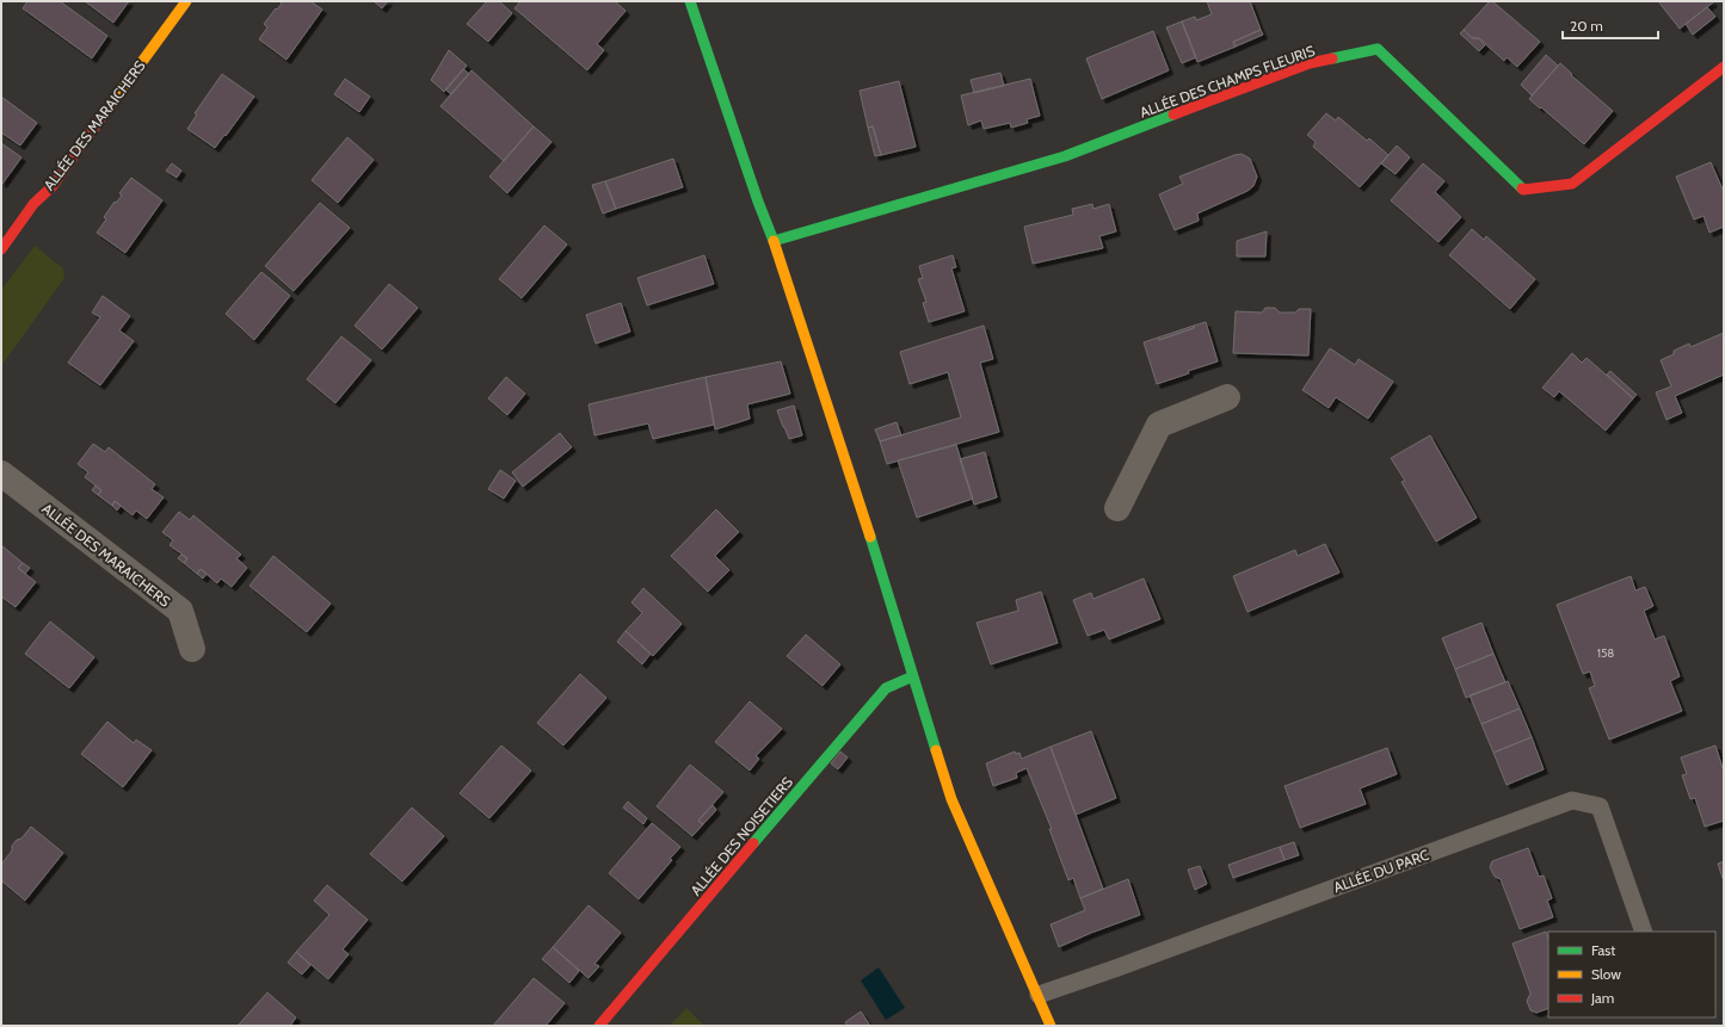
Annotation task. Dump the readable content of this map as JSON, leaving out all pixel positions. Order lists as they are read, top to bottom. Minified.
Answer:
{"streets":{"street":["ALLÉE DES CHAMPS FLEURIS","ALLÉE DES MARAICHERS","ALLÉE DES NOISETIERS"],"lane":["ALLÉE DU PARC"]},"house_numbers":["158"],"legend":["Fast","Slow","Jam"],"scale_bar":"20 m"}
